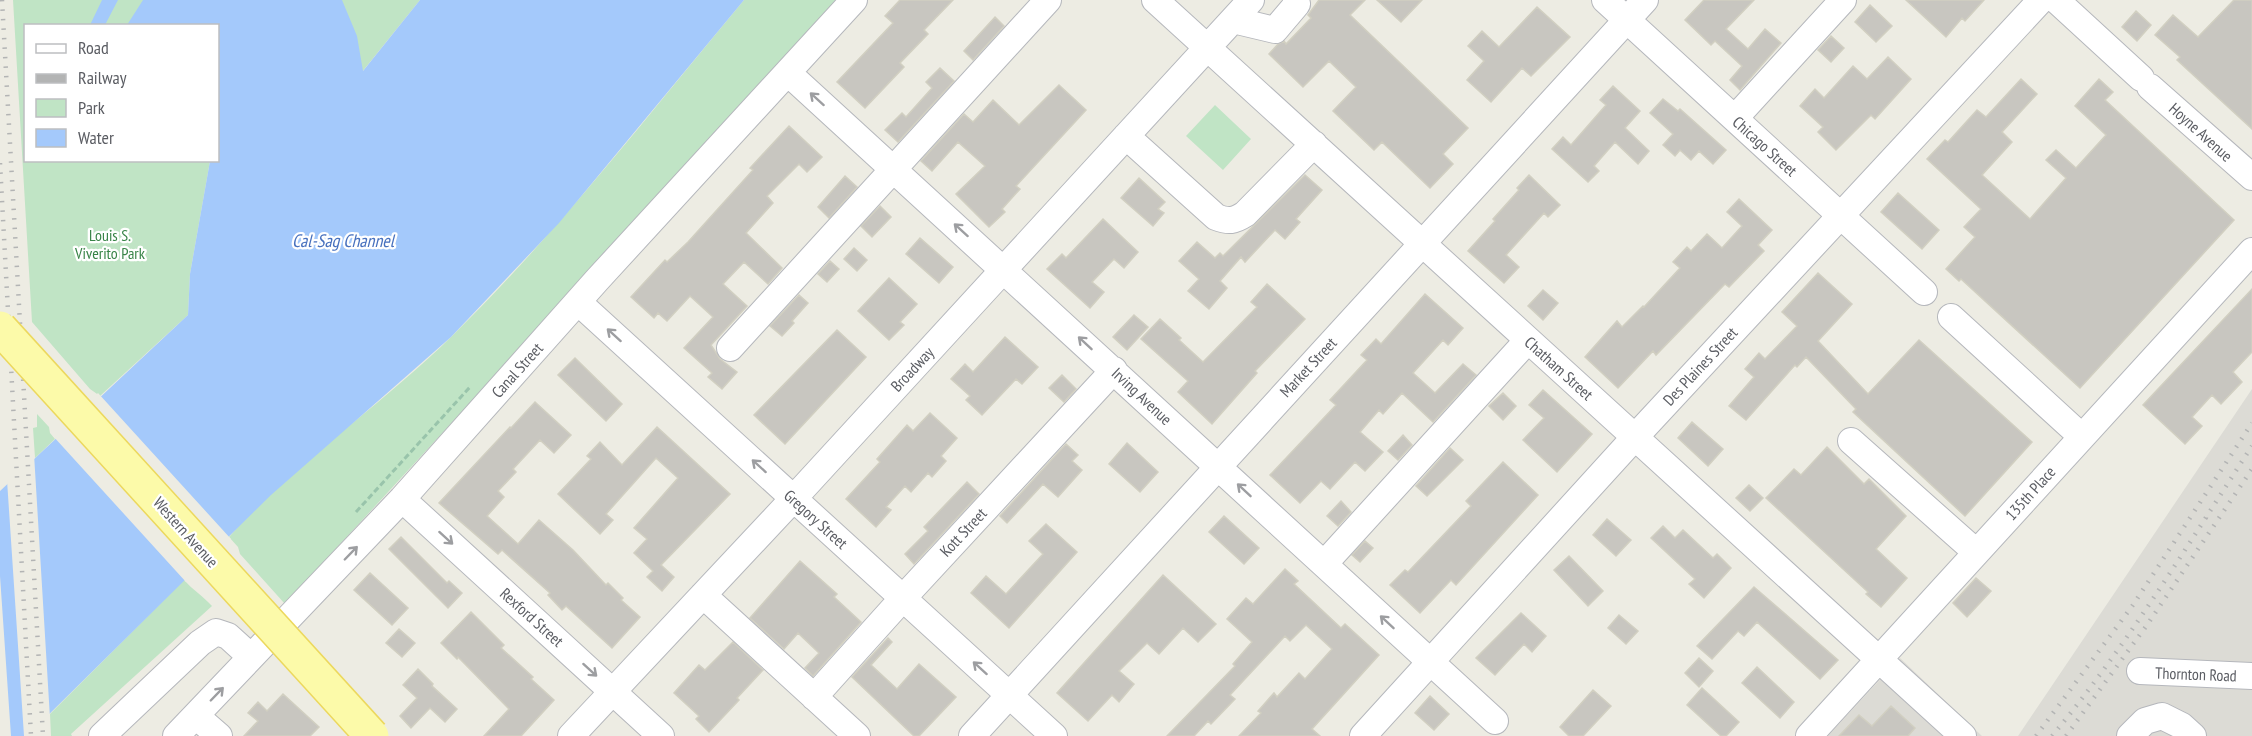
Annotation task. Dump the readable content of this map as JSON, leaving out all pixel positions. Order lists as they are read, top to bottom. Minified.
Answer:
{"streets":{"main road":["Western Avenue"],"street":["Hoyne Avenue","Chicago Street","Des Plaines Street","Market Street","Chatham Street","Broadway","Canal Street","Irving Avenue","135th Place","Gregory Street","Kott Street","Rexford Street","Thornton Road"]},"crossings":[["Chicago Street","Des Plaines Street"],["Chicago Street","Market Street"],["Des Plaines Street","Chatham Street"],["Des Plaines Street","Irving Avenue"],["Market Street","Chatham Street"],["Market Street","Irving Avenue"],["Market Street","Gregory Street"],["Chatham Street","Broadway"],["Chatham Street","135th Place"],["Broadway","Irving Avenue"],["Broadway","Gregory Street"],["Broadway","Rexford Street"],["Canal Street","Irving Avenue"],["Canal Street","Gregory Street"],["Canal Street","Rexford Street"],["Irving Avenue","Kott Street"],["Gregory Street","Kott Street"]],"one_way":["Irving Avenue","Gregory Street","Rexford Street"],"water":["Cal-Sag Channel"],"parks":["Louis S. Viverito Park"],"legend":["Road","Railway","Park","Water"]}
